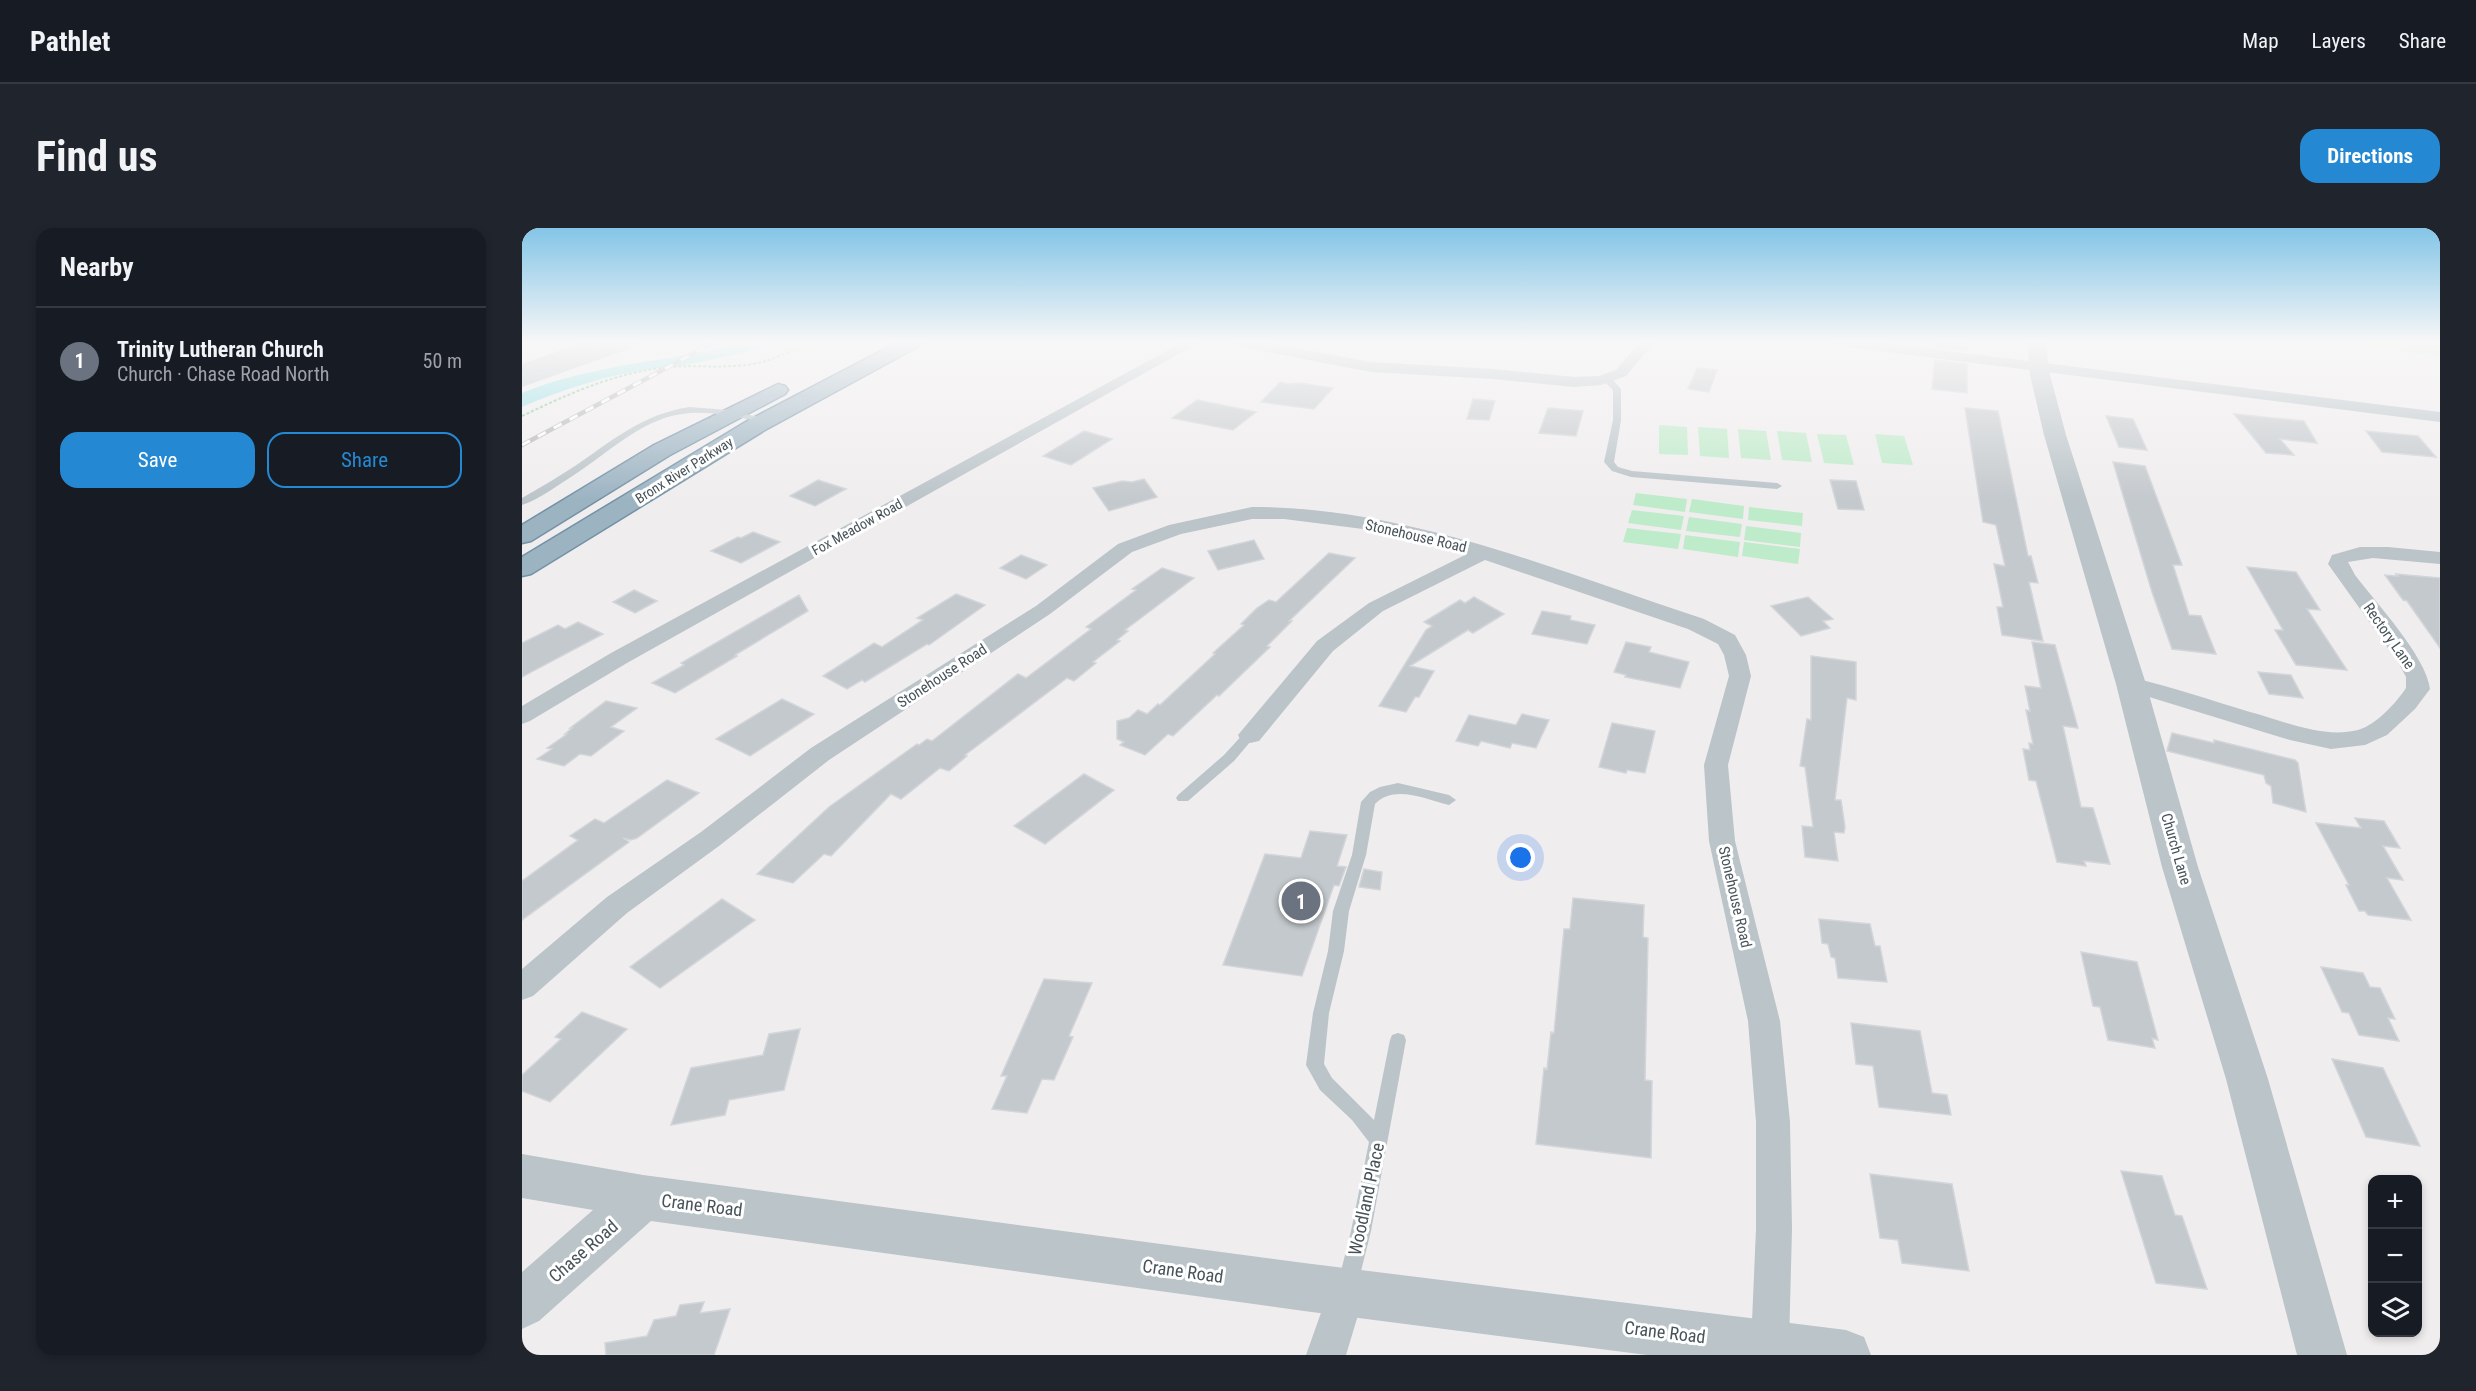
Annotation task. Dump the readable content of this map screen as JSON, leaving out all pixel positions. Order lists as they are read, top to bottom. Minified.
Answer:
{"streets":{"highway":["Bronx River Parkway"],"street":["Fox Meadow Road","Stonehouse Road","Rectory Lane","Church Lane","Woodland Place","Crane Road","Chase Road"]},"crossings":[["Stonehouse Road","Crane Road"],["Rectory Lane","Church Lane"],["Woodland Place","Crane Road"],["Crane Road","Chase Road"]],"page":{"header":"Pathlet","nav":["Map","Layers","Share"],"buttons":["Directions",["Save","Share"]],"title":"Find us","heading":"Nearby","list":[{"mark":"1","name":"Trinity Lutheran Church","note":"Church · Chase Road North","value":"50 m"}],"pins":"1","map_buttons":["+","−"]}}
